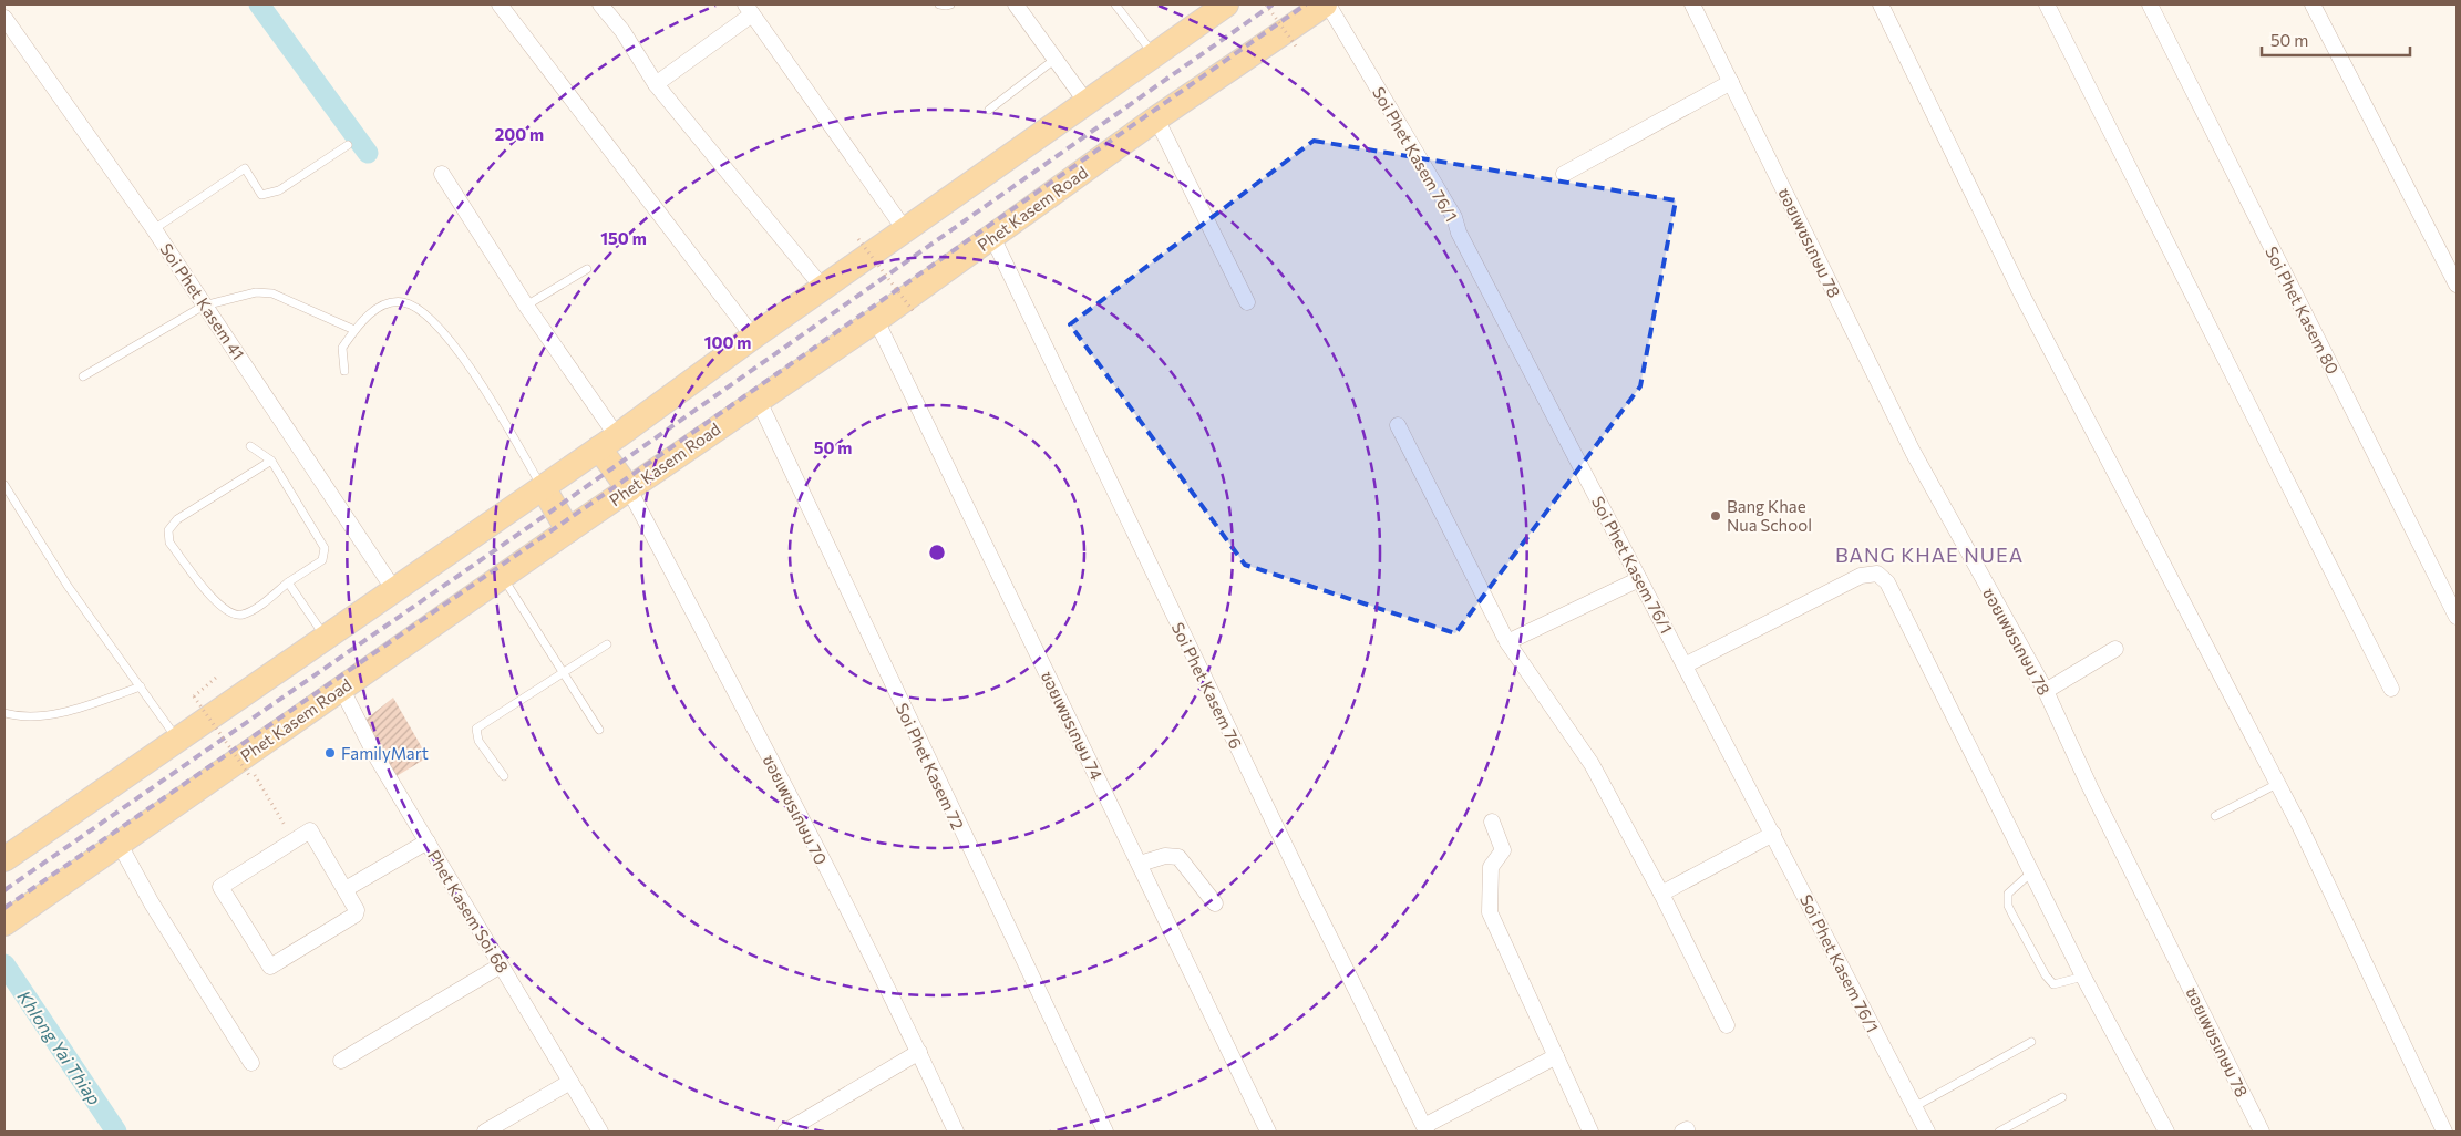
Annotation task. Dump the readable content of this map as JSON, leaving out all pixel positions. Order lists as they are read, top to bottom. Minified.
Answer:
{"streets":{"main road":["Phet Kasem Road"],"street":["Soi Phet Kasem 76/1","ซอยเพชรเกษม 78","Soi Phet Kasem 41","Soi Phet Kasem 80","Soi Phet Kasem 76","ซอยเพชรเกษม 74","Soi Phet Kasem 72","ซอยเพชรเกษม 70","Phet Kasem Soi 68"]},"crossings":[["Soi Phet Kasem 76/1","Phet Kasem Road"],["Phet Kasem Road","Soi Phet Kasem 76"],["Phet Kasem Road","ซอยเพชรเกษม 74"],["Phet Kasem Road","Soi Phet Kasem 72"],["Phet Kasem Road","ซอยเพชรเกษม 70"],["Phet Kasem Road","Phet Kasem Soi 68"]],"districts":["BANG KHAE NUEA"],"water":["Khlong Yai Thiap"],"places":["Bang Khae Nua School","FamilyMart"],"scale_bar":"50 m","rings":["200 m","150 m","100 m","50 m"]}
